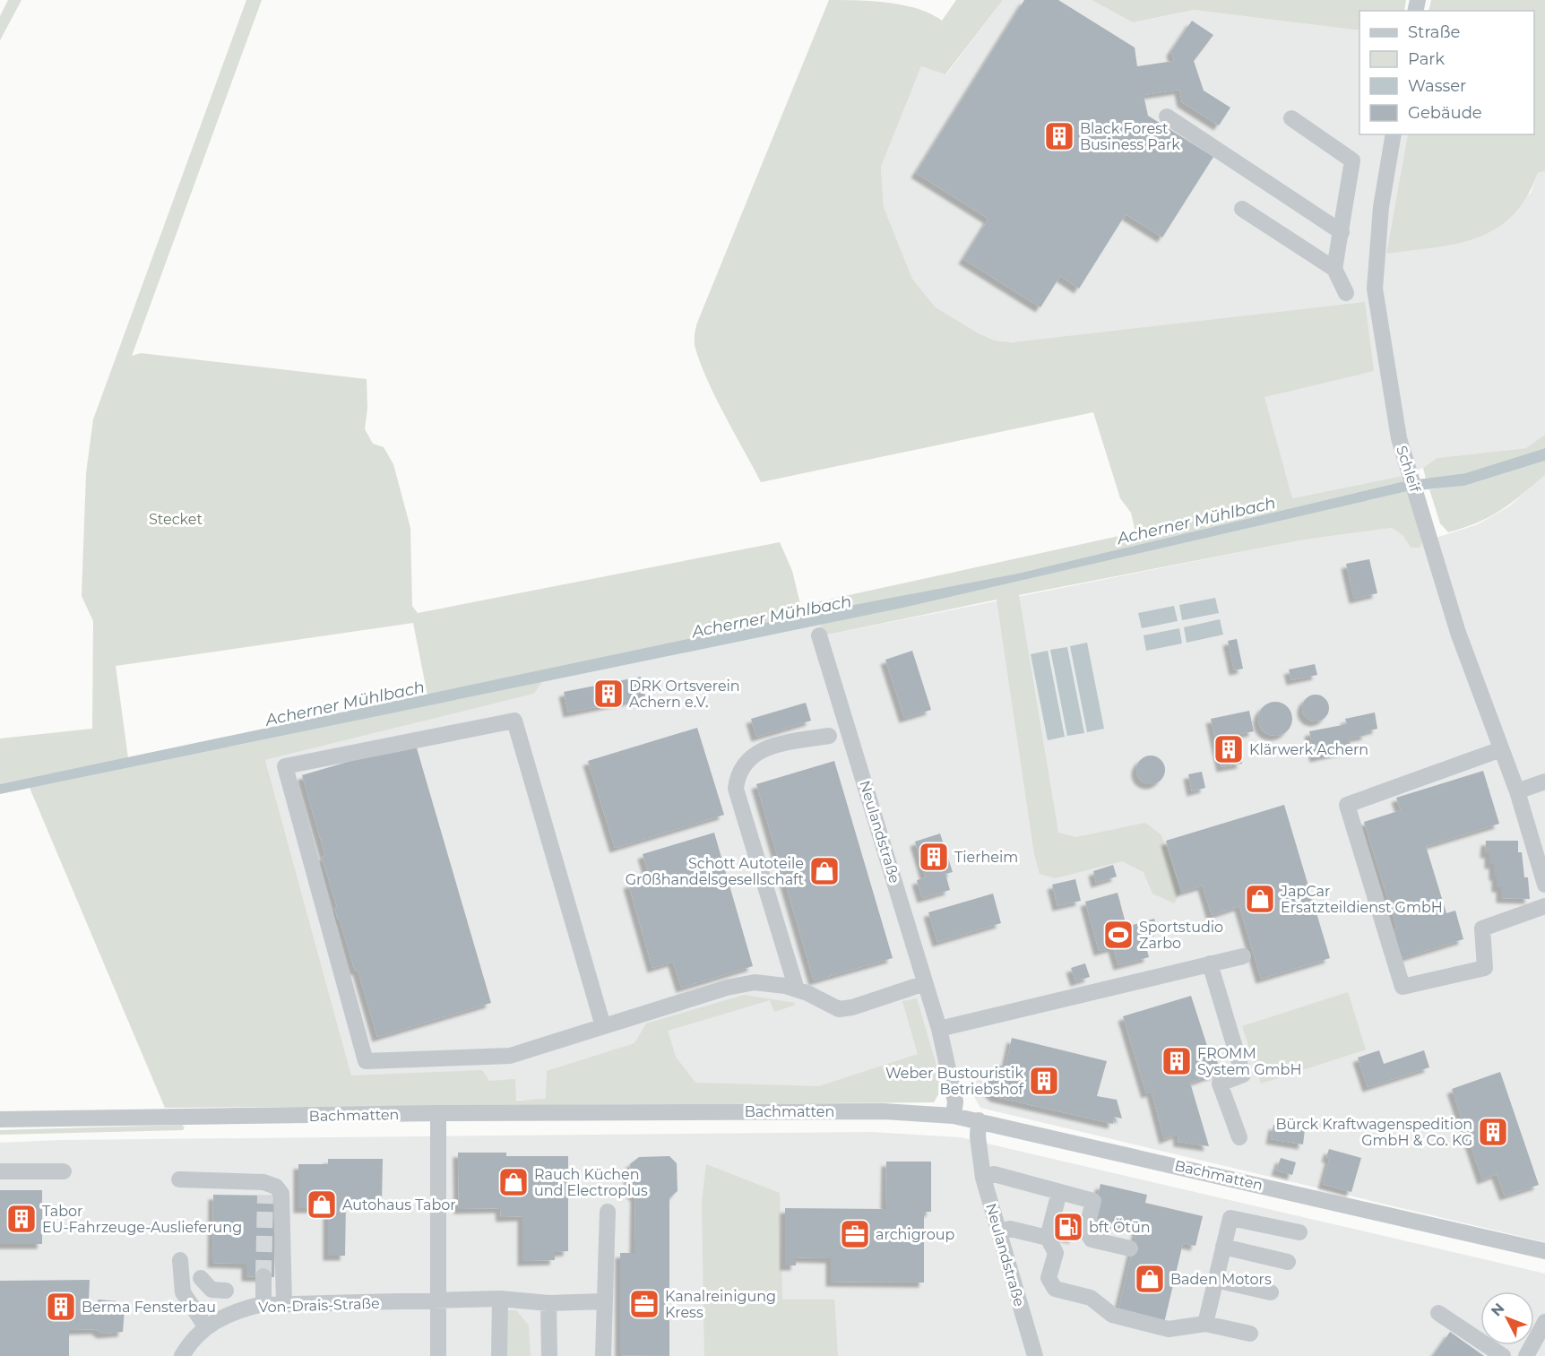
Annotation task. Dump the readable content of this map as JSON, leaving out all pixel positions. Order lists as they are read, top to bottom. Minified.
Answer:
{"streets":{"street":["Schleif","Neulandstraße","Bachmatten","Von-Drais-Straße"]},"crossings":[["Neulandstraße","Bachmatten"]],"water":["Acherner Mühlbach"],"parks":["Stecket"],"places":{"building":["Black Forest Business Park","DRK Ortsverein Achern e.V.","Klärwerk Achern","Tierheim","FROMM System GmbH","Weber Bustouristik Betriebshof","Bürck Kraftwagenspedition GmbH & Co. KG","Tabor EU-Fahrzeuge-Auslieferung","Berma Fensterbau"],"shop":["Schott Autoteile Gr0ßhandelsgesellschaft","JapCar Ersatzteildienst GmbH","Rauch Küchen und Electroplus","Autohaus Tabor","Baden Motors"],"sports":["Sportstudio Zarbo"],"fuel station":["bft Ötün"],"office":["archigroup","Kanalreinigung Kress"]},"legend":["Straße","Park","Wasser","Gebäude"],"north":"top left"}
